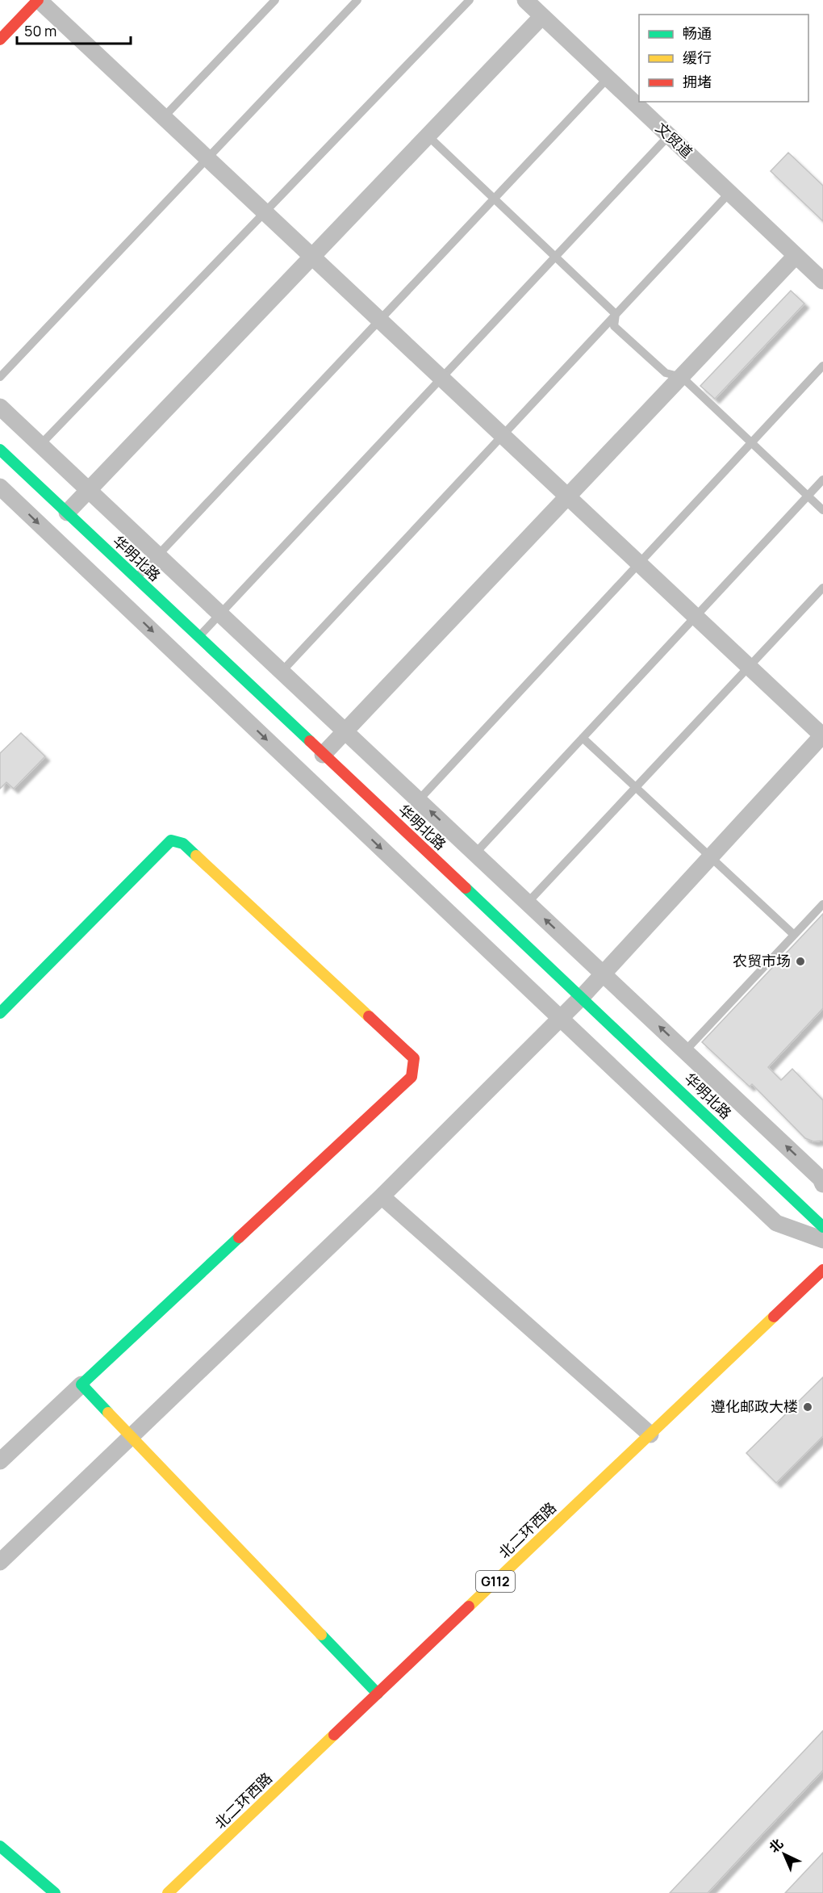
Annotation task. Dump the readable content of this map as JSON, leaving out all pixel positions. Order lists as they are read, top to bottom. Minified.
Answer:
{"streets":{"main road":["华明北路","北二环西路","G112"],"street":["文贸道"]},"places":["农贸市场","遵化邮政大楼"],"legend":["畅通","缓行","拥堵"],"scale_bar":"50 m","north":"top left"}
